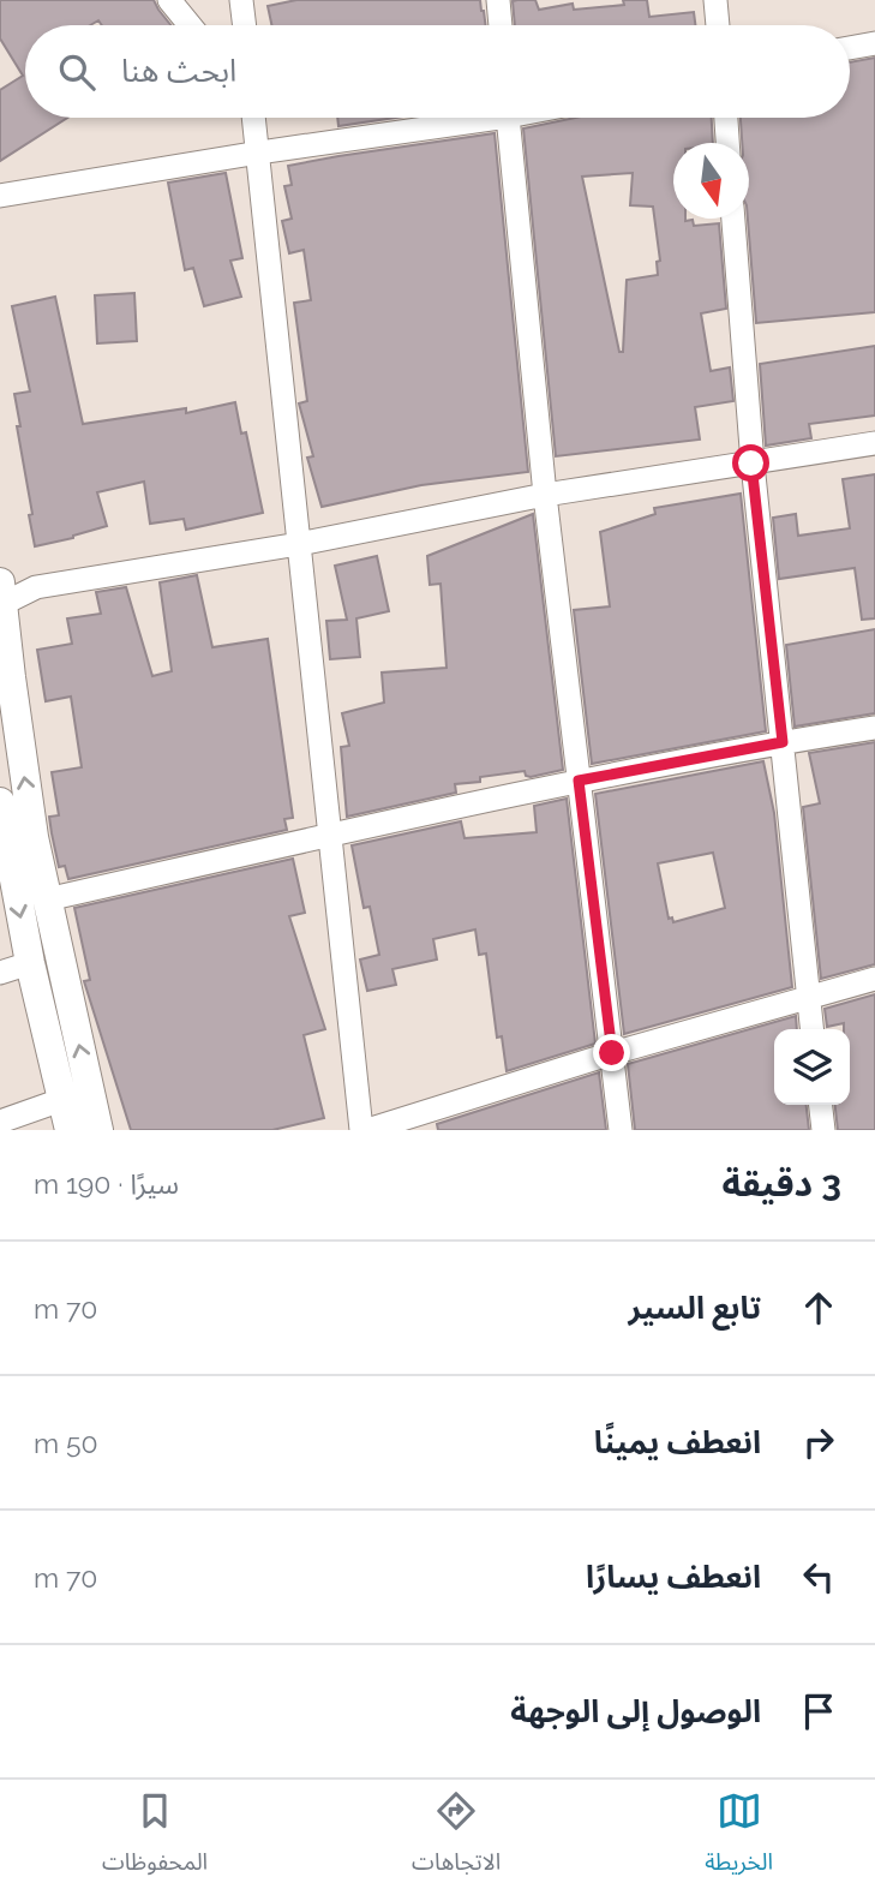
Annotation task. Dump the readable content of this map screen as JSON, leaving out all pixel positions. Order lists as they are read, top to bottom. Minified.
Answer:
{"north":"bottom","page":{"search":"ابحث هنا","heading":["3 دقيقة","سيرًا · 190 m"],"list":[["تابع السير","70 m"],["انعطف يمينًا","50 m"],["انعطف يسارًا","70 m"],"الوصول إلى الوجهة"],"nav":["الخريطة","الاتجاهات","المحفوظات"]}}
